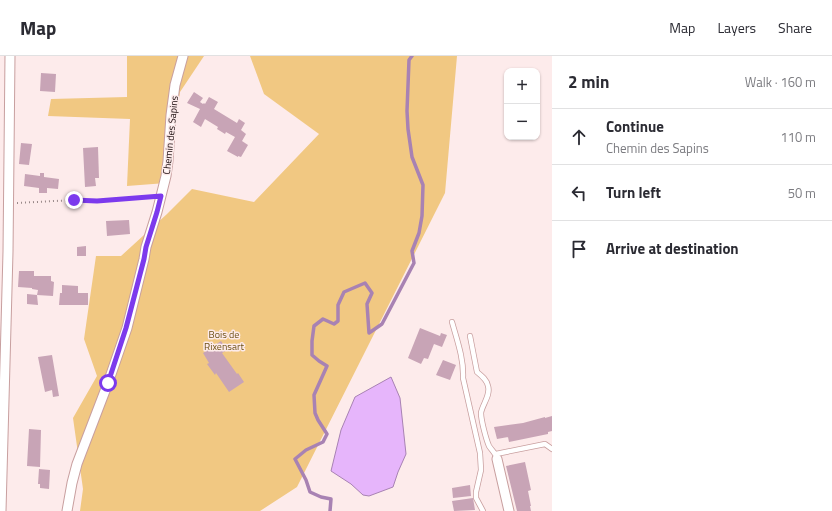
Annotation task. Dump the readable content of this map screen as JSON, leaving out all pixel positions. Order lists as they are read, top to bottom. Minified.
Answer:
{"streets":{"street":["Chemin des Sapins"]},"parks":["Bois de Rixensart"],"page":{"header":"Map","nav":["Map","Layers","Share"],"heading":["2 min","Walk · 160 m"],"map_buttons":["+","−"],"list":[["Continue","Chemin des Sapins","110 m"],["Turn left","50 m"],"Arrive at destination"]}}
